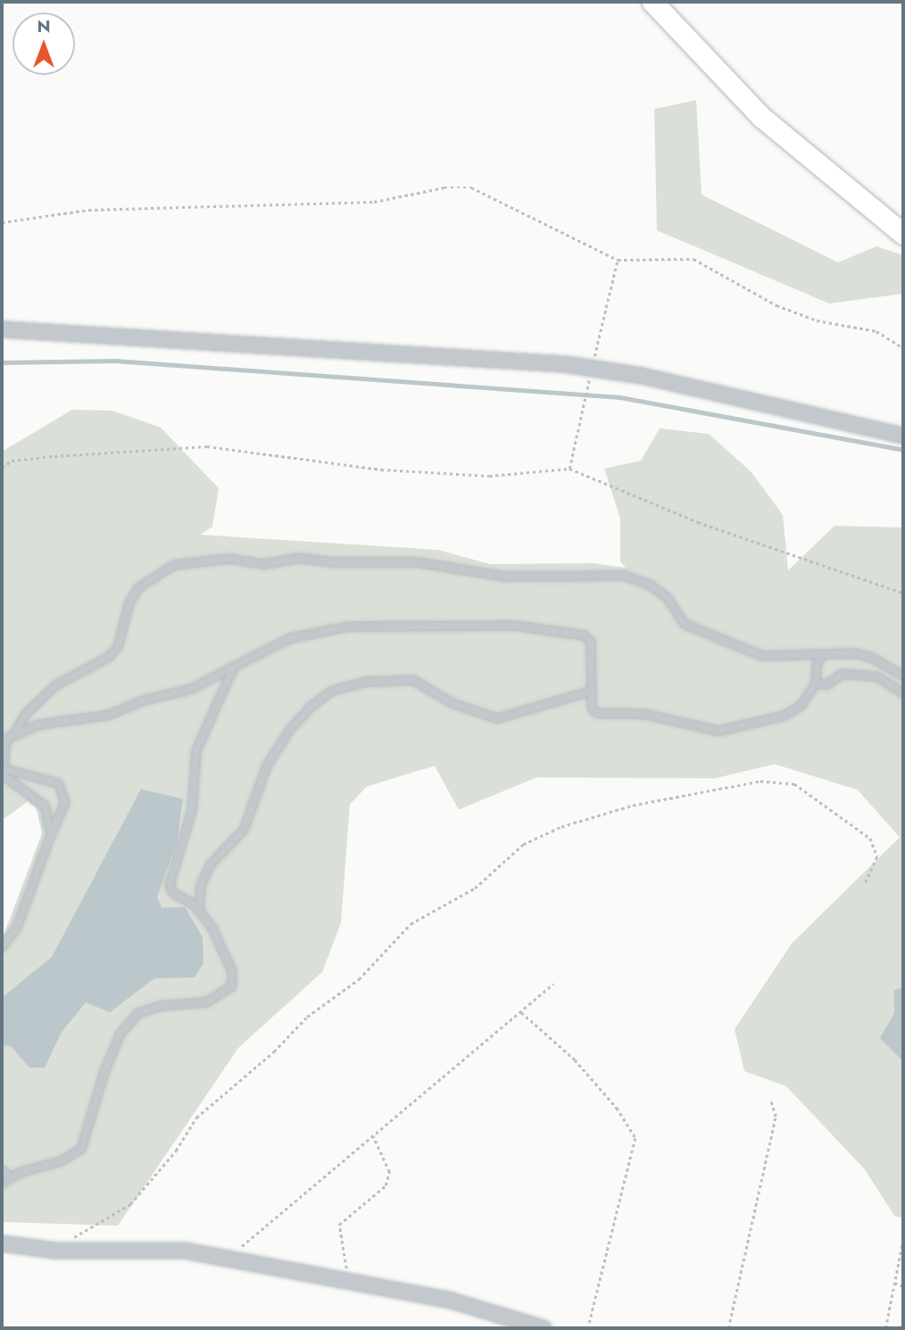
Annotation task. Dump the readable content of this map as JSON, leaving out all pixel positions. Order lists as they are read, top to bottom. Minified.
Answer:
{"north":"top"}
